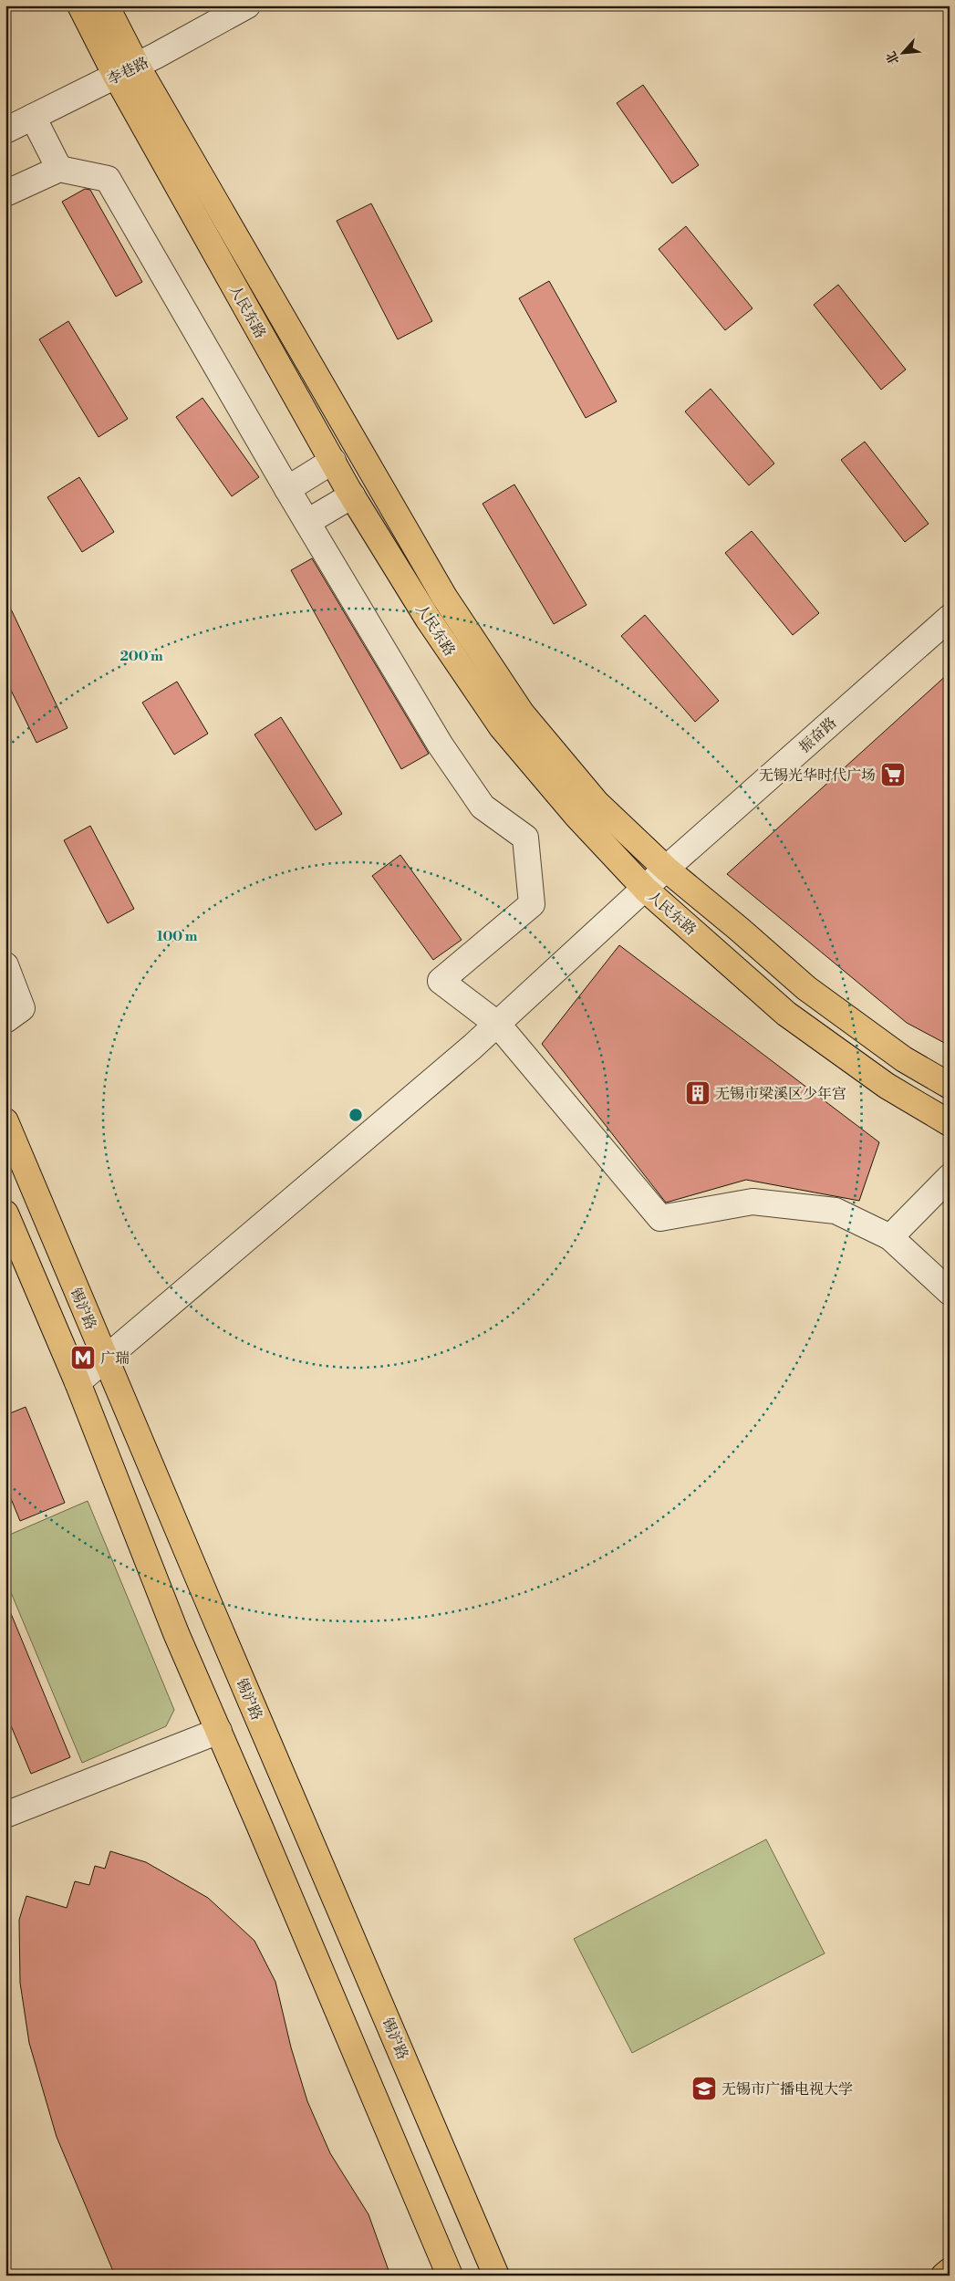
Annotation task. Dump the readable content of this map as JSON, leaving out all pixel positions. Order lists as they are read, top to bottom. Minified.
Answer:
{"streets":{"main road":["人民东路","锡沪路"],"street":["李巷路","振奋路"]},"crossings":[["李巷路","人民东路"],["人民东路","振奋路"],["振奋路","锡沪路"]],"places":{"supermarket":["无锡光华时代广场"],"building":["无锡市梁溪区少年宫"],"metro station":["广瑞"],"school or university":["无锡市广播电视大学"]},"north":"bottom left","rings":["200 m","100 m"]}
